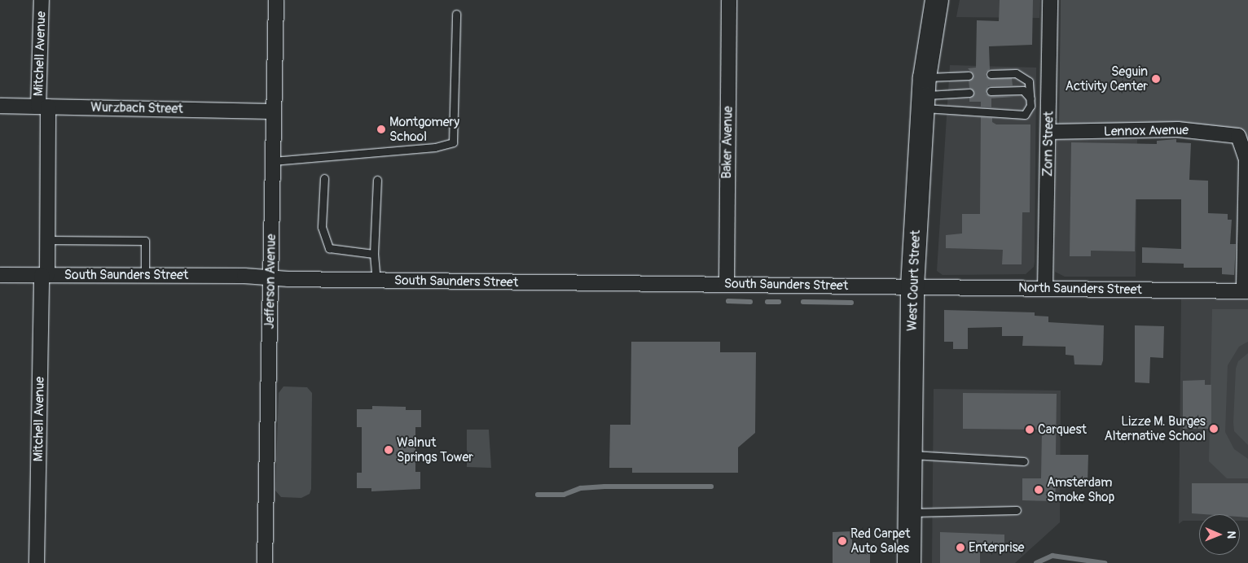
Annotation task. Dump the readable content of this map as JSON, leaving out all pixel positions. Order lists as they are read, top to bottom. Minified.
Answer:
{"streets":{"main road":["West Court Street"],"street":["Mitchell Avenue","Wurzbach Street","Lennox Avenue","Baker Avenue","Zorn Street","South Saunders Street","Jefferson Avenue","North Saunders Street"]},"crossings":[["Mitchell Avenue","Wurzbach Street"],["Mitchell Avenue","South Saunders Street"],["Wurzbach Street","Jefferson Avenue"],["Lennox Avenue","Zorn Street"],["Lennox Avenue","North Saunders Street"],["Baker Avenue","South Saunders Street"],["Zorn Street","North Saunders Street"],["South Saunders Street","West Court Street"],["South Saunders Street","Jefferson Avenue"],["South Saunders Street","North Saunders Street"],["West Court Street","North Saunders Street"]],"places":["Seguin Activity Center","Montgomery School","Lizze M. Burges Alternative School","Carquest","Walnut Springs Tower","Amsterdam Smoke Shop","Red Carpet Auto Sales","Enterprise"],"north":"right"}
